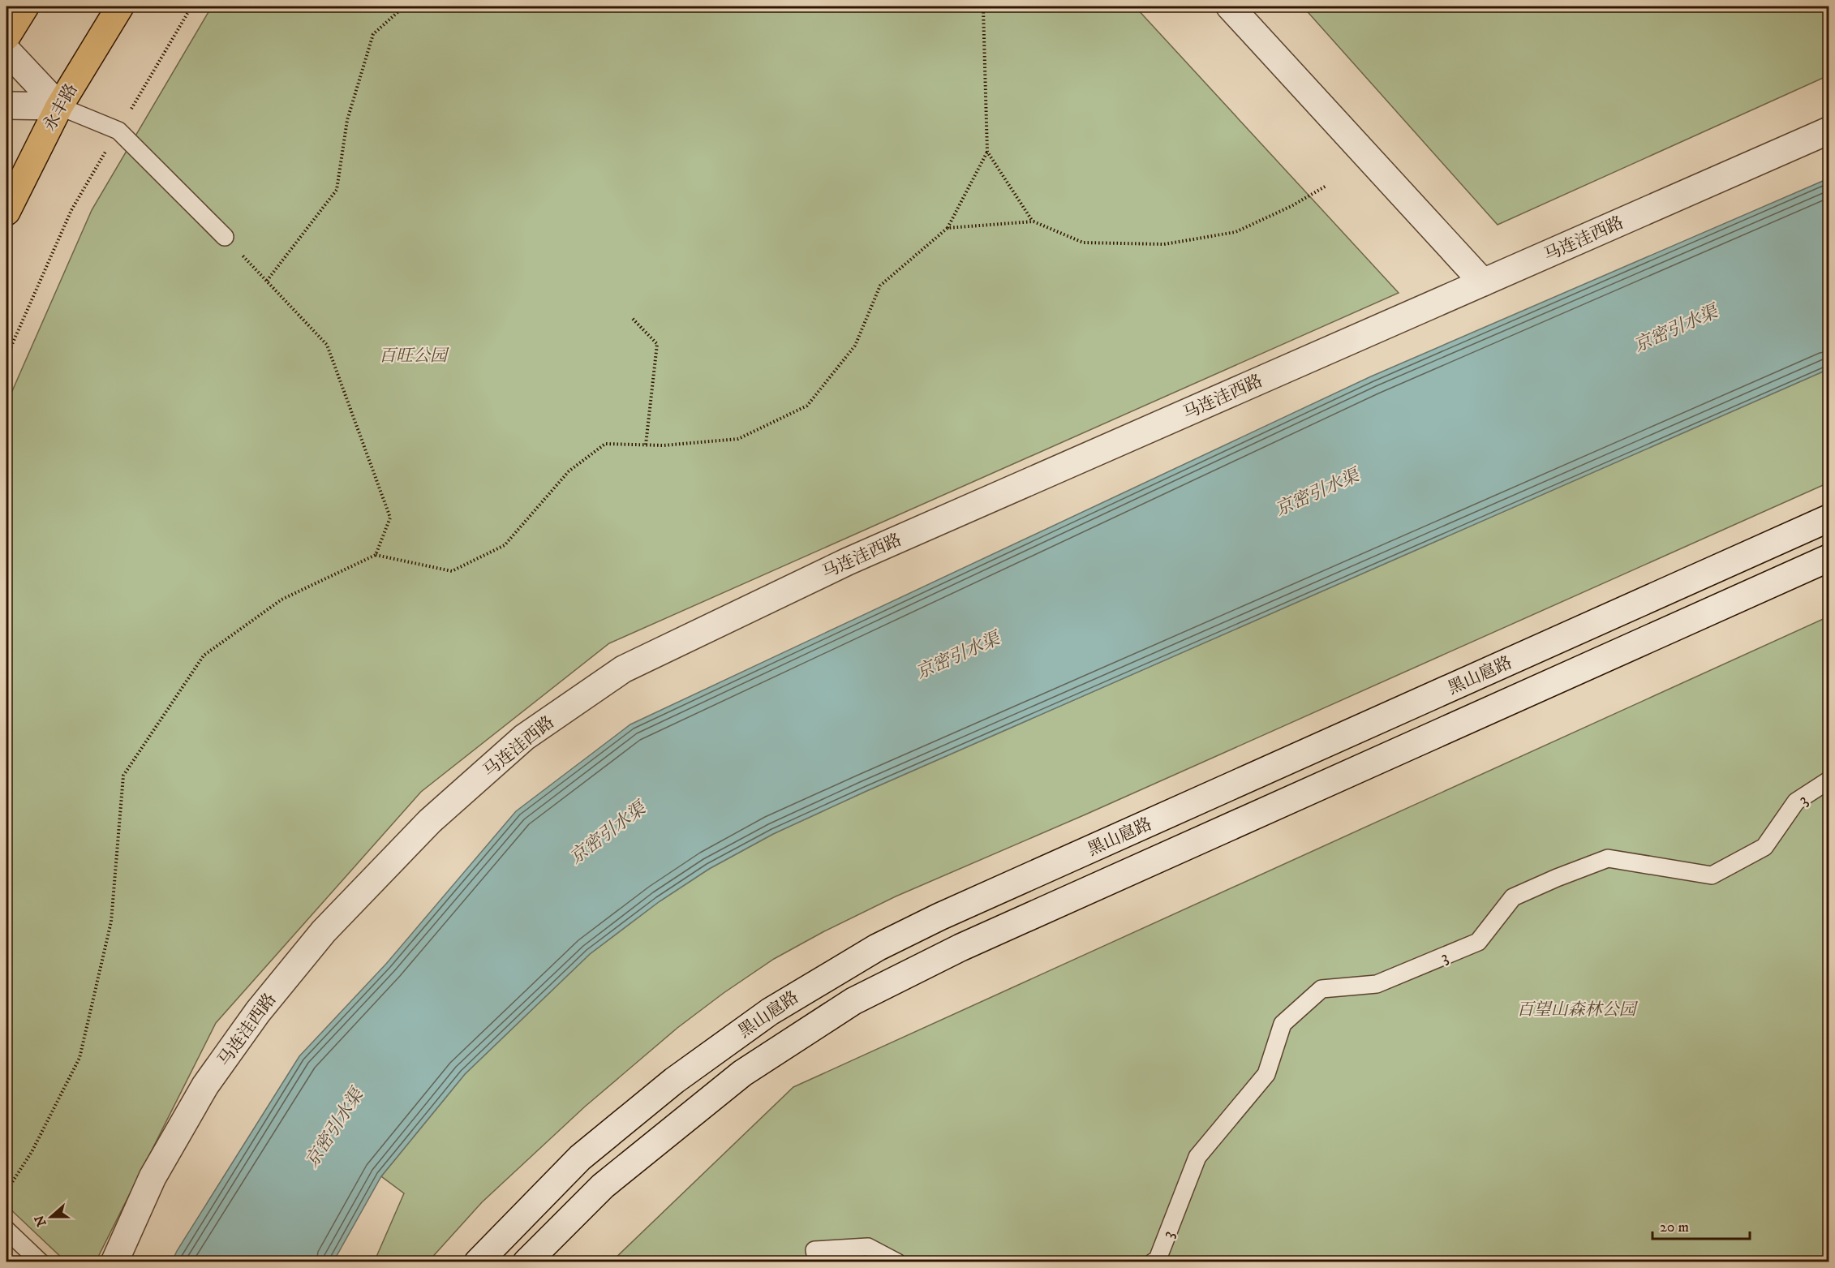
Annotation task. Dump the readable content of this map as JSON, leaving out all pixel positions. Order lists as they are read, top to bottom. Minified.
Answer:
{"streets":{"main road":["永丰路","马连洼西路","黑山扈路"],"lane":["3"]},"water":["京密引水渠"],"parks":["百旺公园","百望山森林公园"],"scale_bar":"20 m","north":"left"}
